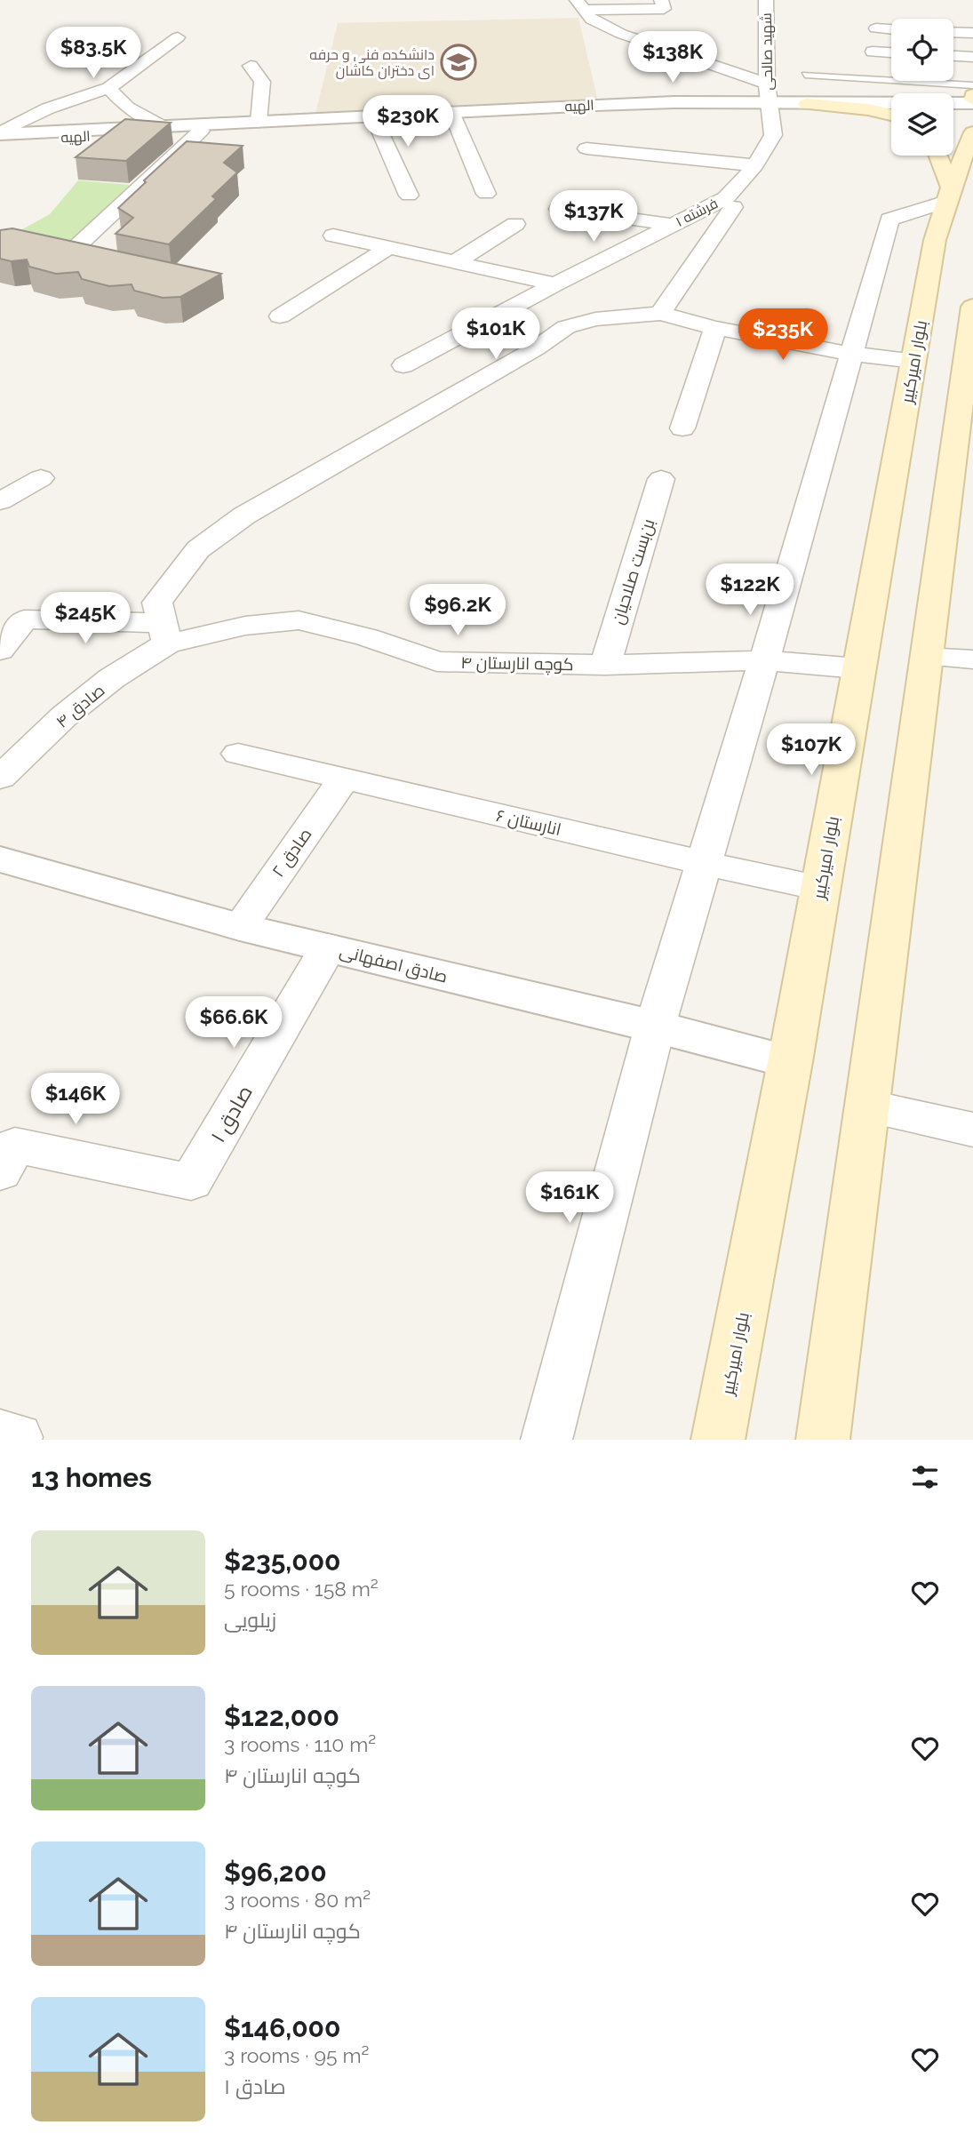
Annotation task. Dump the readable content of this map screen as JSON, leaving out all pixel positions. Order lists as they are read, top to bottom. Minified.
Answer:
{"streets":{"main road":["بلوار امیرکبیر"],"street":["شهید صالحی","الهیه","فرشته ۱","بن‌بست صلاحیان","کوچه انارستان ۴","صادق ۴","انارستان ۶","صادق ۲","صادق اصفهانی","صادق ۱"]},"crossings":[["شهید صالحی","الهیه"],["شهید صالحی","فرشته ۱"],["الهیه","فرشته ۱"],["بلوار امیرکبیر","کوچه انارستان ۴"],["بلوار امیرکبیر","انارستان ۶"],["بلوار امیرکبیر","صادق اصفهانی"],["بن‌بست صلاحیان","کوچه انارستان ۴"],["کوچه انارستان ۴","صادق ۴"],["انارستان ۶","صادق ۲"],["صادق ۲","صادق اصفهانی"],["صادق اصفهانی","صادق ۱"]],"places":{"school or university":["دانشکده فنی و حرفه ای دختران کاشان"]},"page":{"price":["$83.5K","$138K","$230K","$137K","$101K","$235K","$122K","$96.2K","$245K","$107K","$66.6K","$146K","$161K"],"heading":"13 homes","list":[{"name":"$235,000","note":"5 rooms · 158 m² · زیلویی"},{"name":"$122,000","note":"3 rooms · 110 m² · کوچه انارستان ۴"},{"name":"$96,200","note":"3 rooms · 80 m² · کوچه انارستان ۴"},{"name":"$146,000","note":"3 rooms · 95 m² · صادق ۱"}]}}
